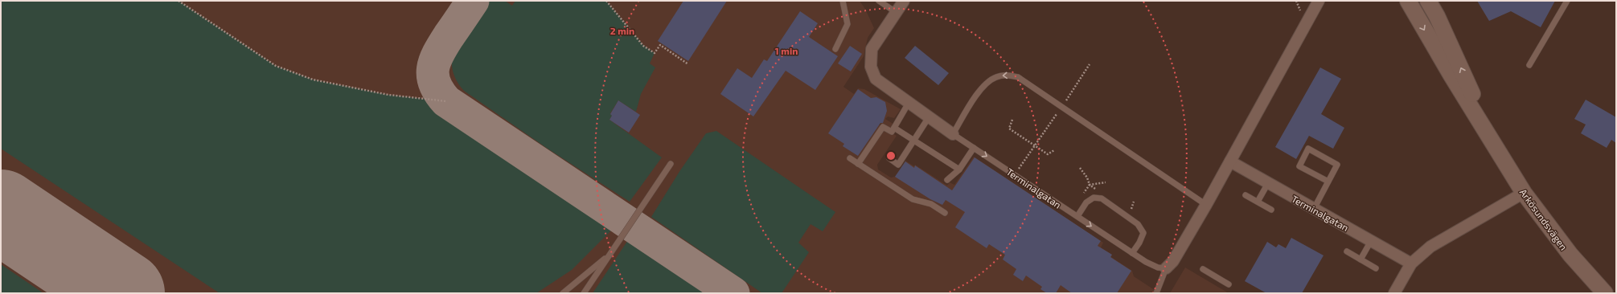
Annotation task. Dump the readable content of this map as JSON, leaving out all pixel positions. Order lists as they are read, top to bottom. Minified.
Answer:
{"streets":{"main road":["Arkösundsvägen"],"street":["Terminalgatan"]},"rings":["2 min","1 min"]}
